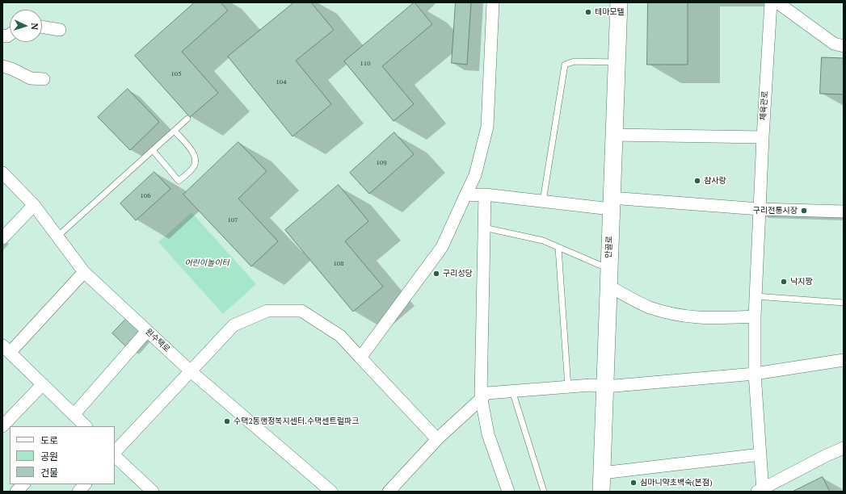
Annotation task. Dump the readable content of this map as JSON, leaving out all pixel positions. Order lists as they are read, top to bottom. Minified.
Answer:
{"streets":{"street":["체육관로","안골로","원수택로"]},"parks":["어린이놀이터"],"places":["테마모텔","참사랑","구리전통시장","구리성당","낙지짱","수택2동행정복지센터.수택센트럴파크","심마니약초백숙(본점)"],"house_numbers":["110","105","104","109","106","107","108"],"legend":["도로","공원","건물"],"north":"right"}
